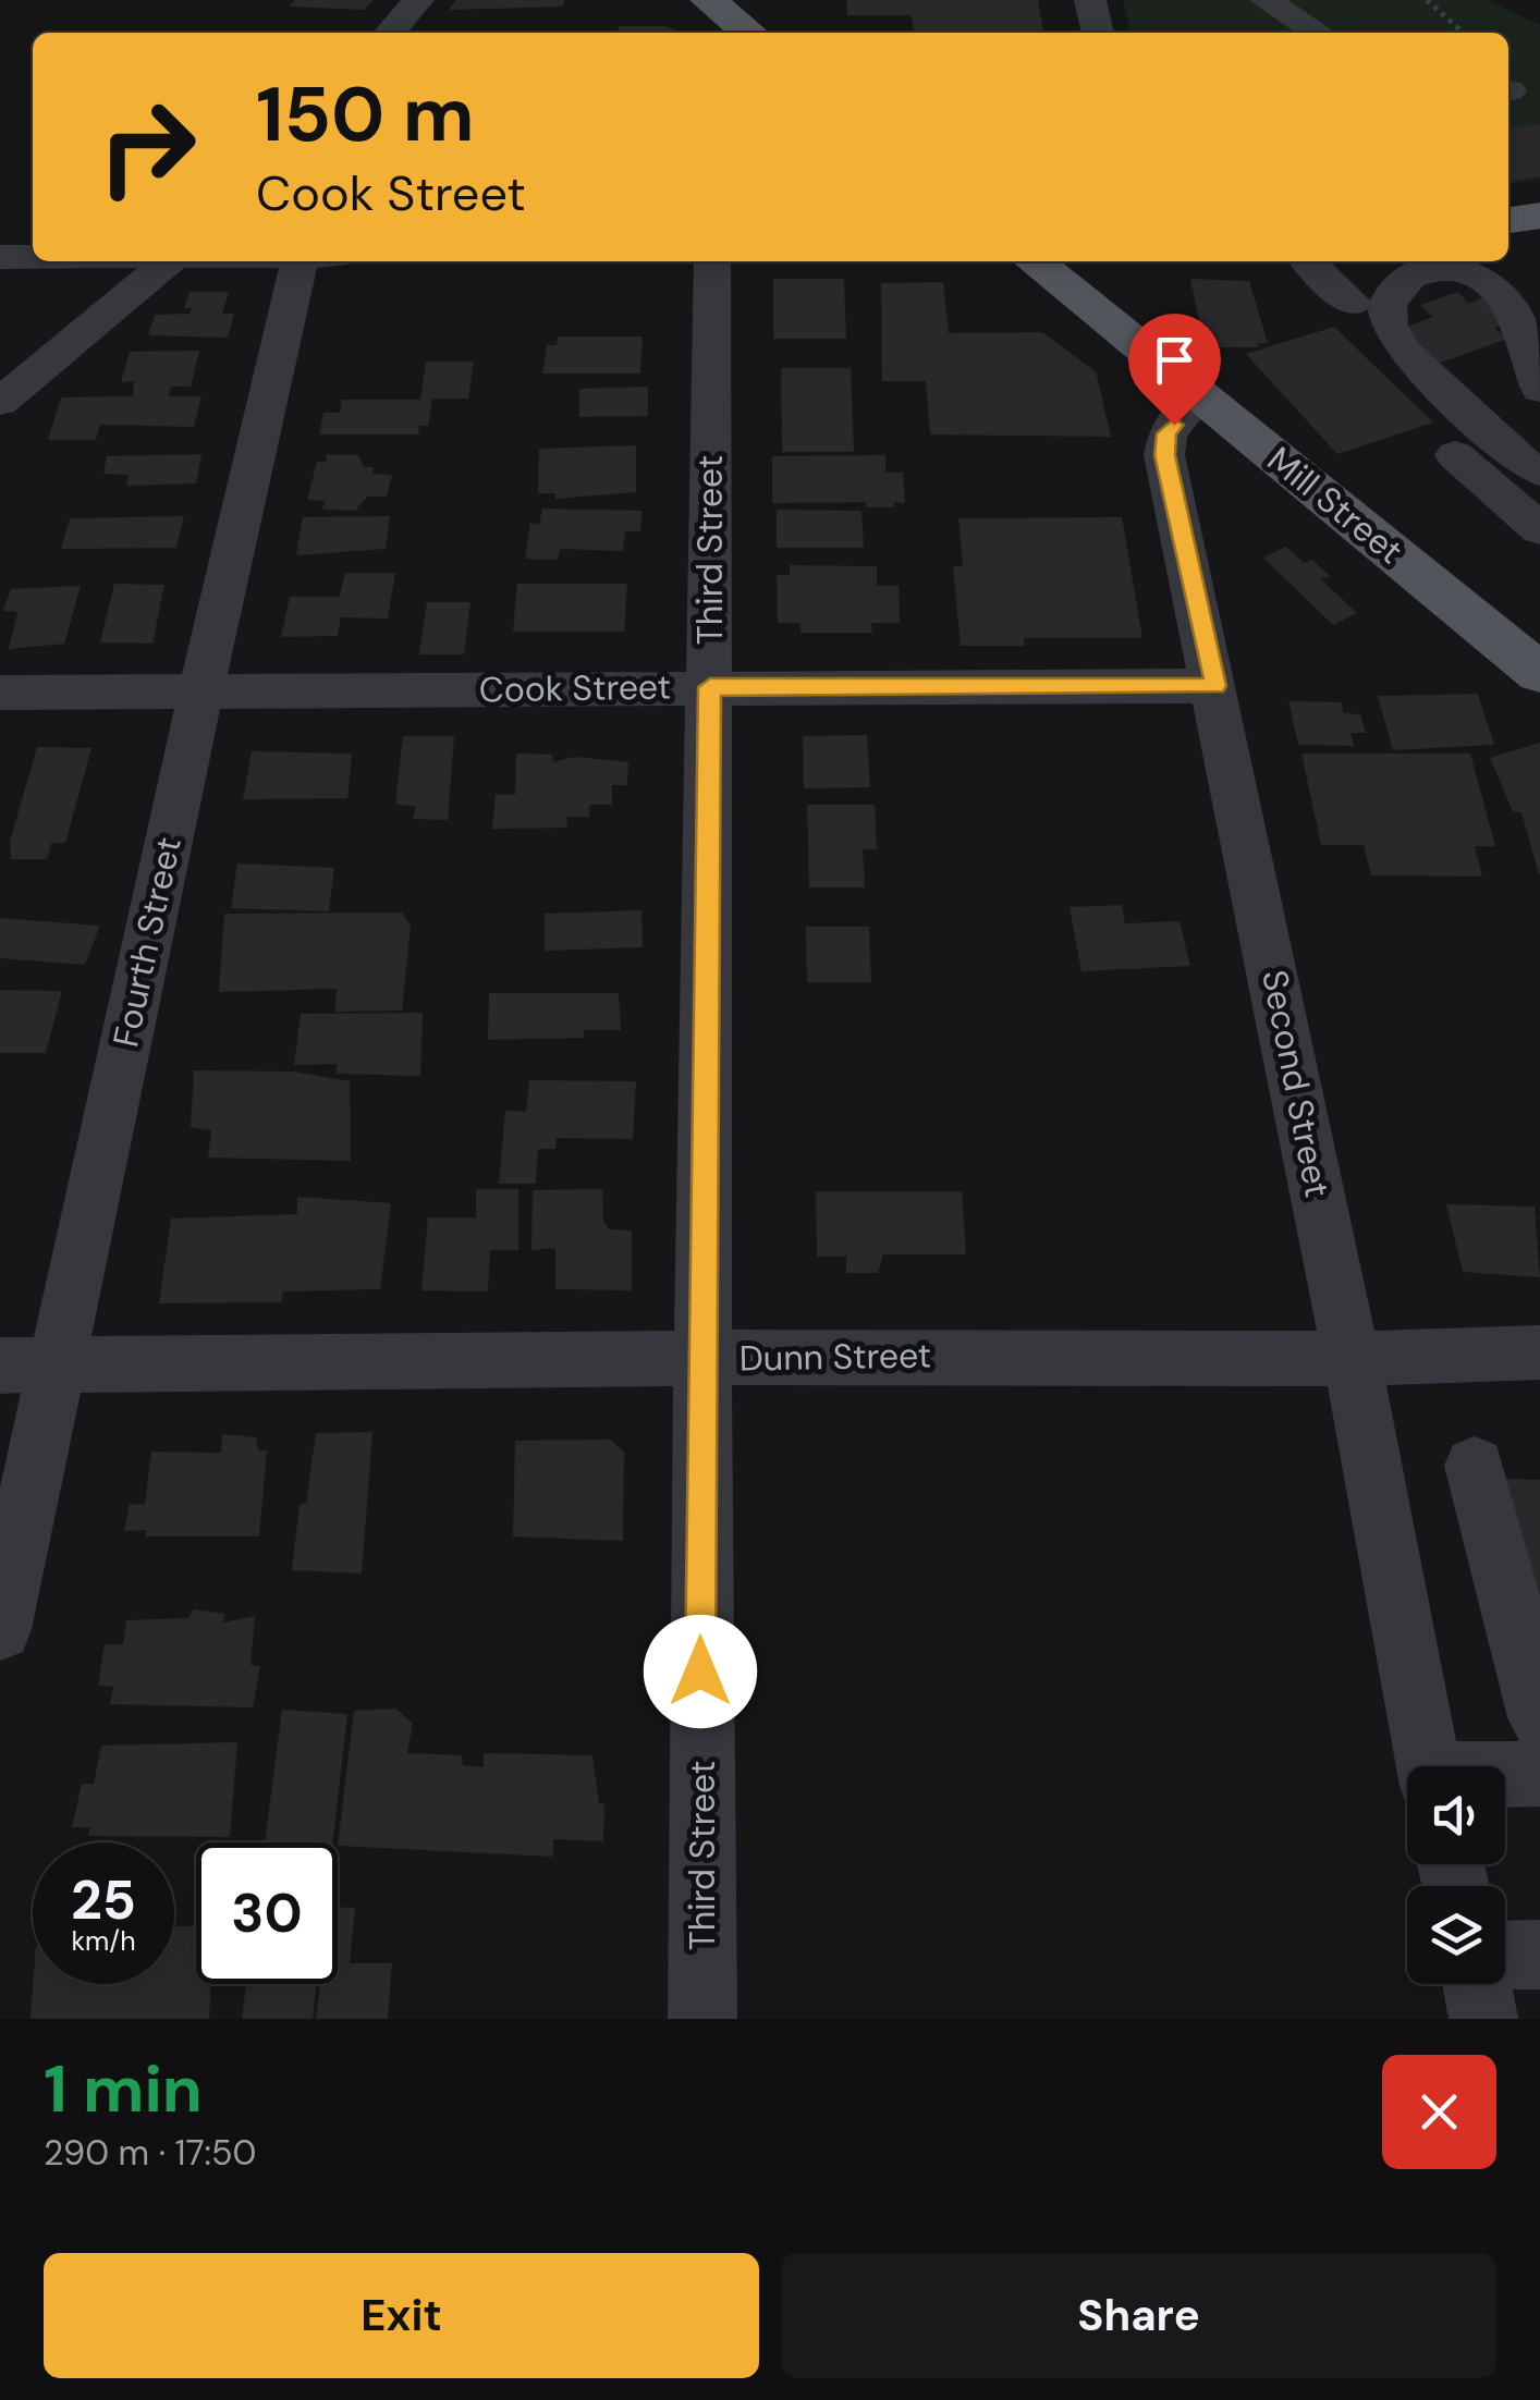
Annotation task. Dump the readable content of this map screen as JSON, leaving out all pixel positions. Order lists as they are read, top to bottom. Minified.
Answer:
{"streets":{"main road":["Mill Street"],"street":["Third Street","Cook Street","Fourth Street","Second Street","Dunn Street"]},"crossings":[["Mill Street","Second Street"],["Third Street","Cook Street"],["Third Street","Dunn Street"],["Cook Street","Fourth Street"],["Cook Street","Second Street"],["Fourth Street","Dunn Street"],["Second Street","Dunn Street"]],"page":{"turn":["150 m","Cook Street"],"speed":"25 km/h","limit":"30","heading":["1 min","290 m · 17:50"],"buttons":["Exit","Share"]}}
